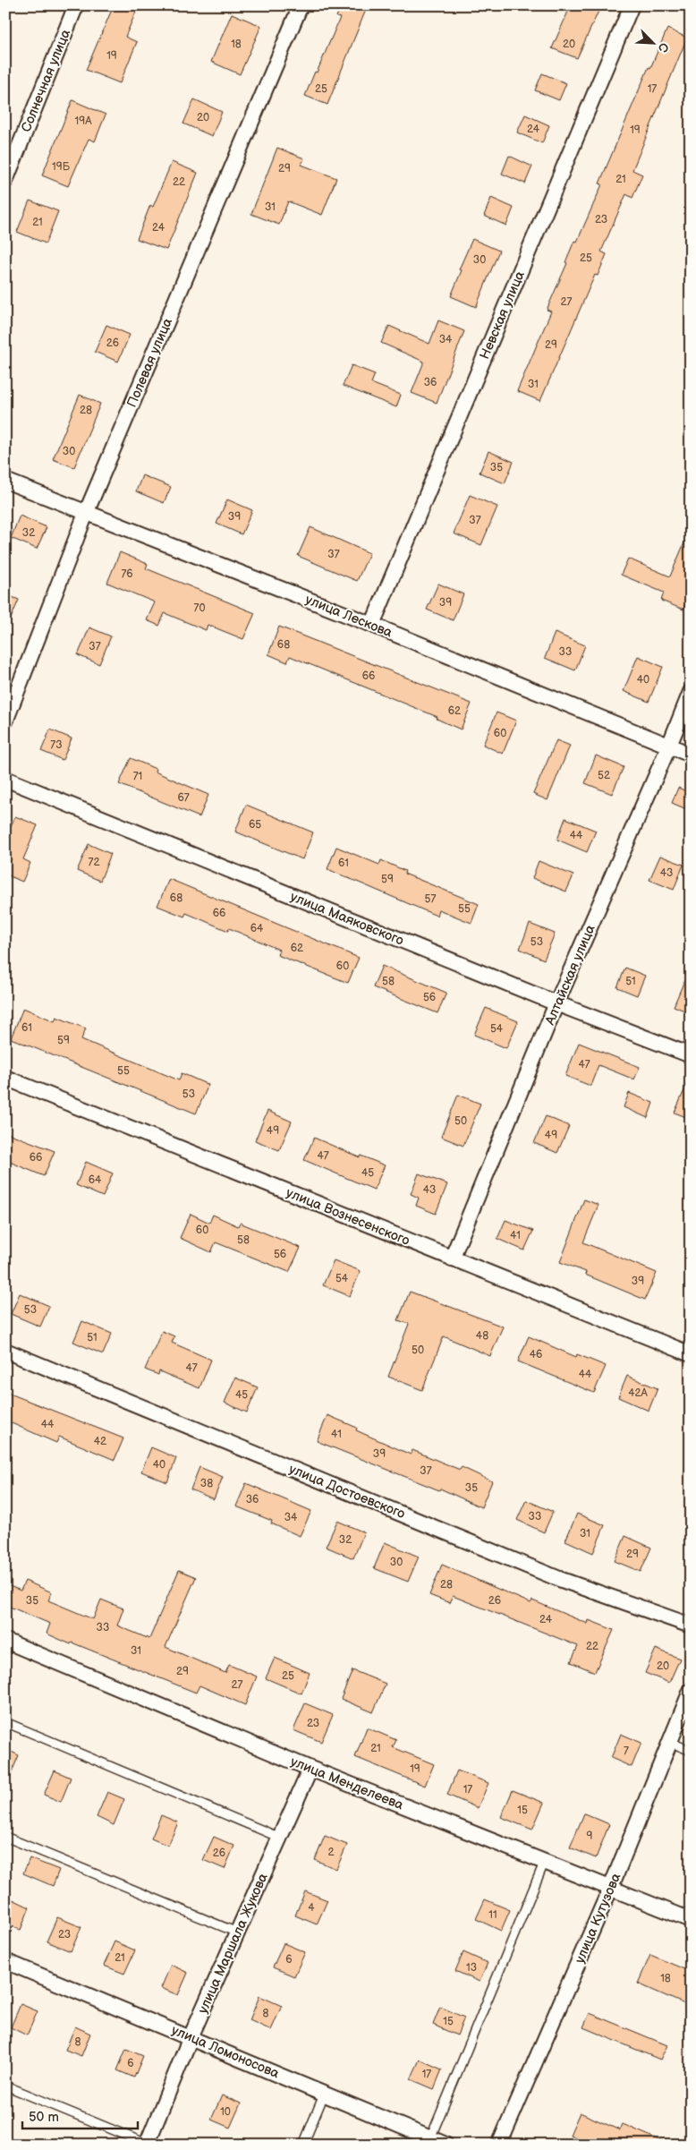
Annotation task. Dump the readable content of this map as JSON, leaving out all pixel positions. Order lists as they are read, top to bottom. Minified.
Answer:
{"streets":{"street":["Солнечная улица","Невская улица","Полевая улица","улица Лескова","улица Маяковского","Алтайская улица","улица Вознесенского","улица Достоевского","улица Менделеева","улица Кутузова","улица Маршала Жукова","улица Ломоносова"]},"crossings":[["Невская улица","улица Лескова"],["Полевая улица","улица Лескова"],["улица Лескова","Алтайская улица"],["улица Маяковского","Алтайская улица"],["Алтайская улица","улица Вознесенского"],["улица Менделеева","улица Кутузова"],["улица Менделеева","улица Маршала Жукова"],["улица Маршала Жукова","улица Ломоносова"]],"house_numbers":["18","20","19","25","17","20","19А","24","19","19Б","29","21","22","31","23","21","24","25","30","27","34","26","29","36","31","28","30","35","39","37","32","37","76","39","70","68","37","33","66","40","62","60","73","52","71","67","65","44","72","61","43","59","68","57","55","66","64","53","62","60","58","51","56","61","54","59","47","55","53","50","49","49","47","66","45","64","43","60","41","58","56","54","39","53","48","51","50","46","47","44","42А","45","44","41","42","39","40","37","38","35","36","33","34","31","32","29","30","28","35","26","24","33","22","31","20","29","25","27","23","21","7","19","17","15","9","2","26","4","11","23","21","6","13","18","8","15","8","6","17","10"],"scale_bar":"50 m","north":"bottom right"}
